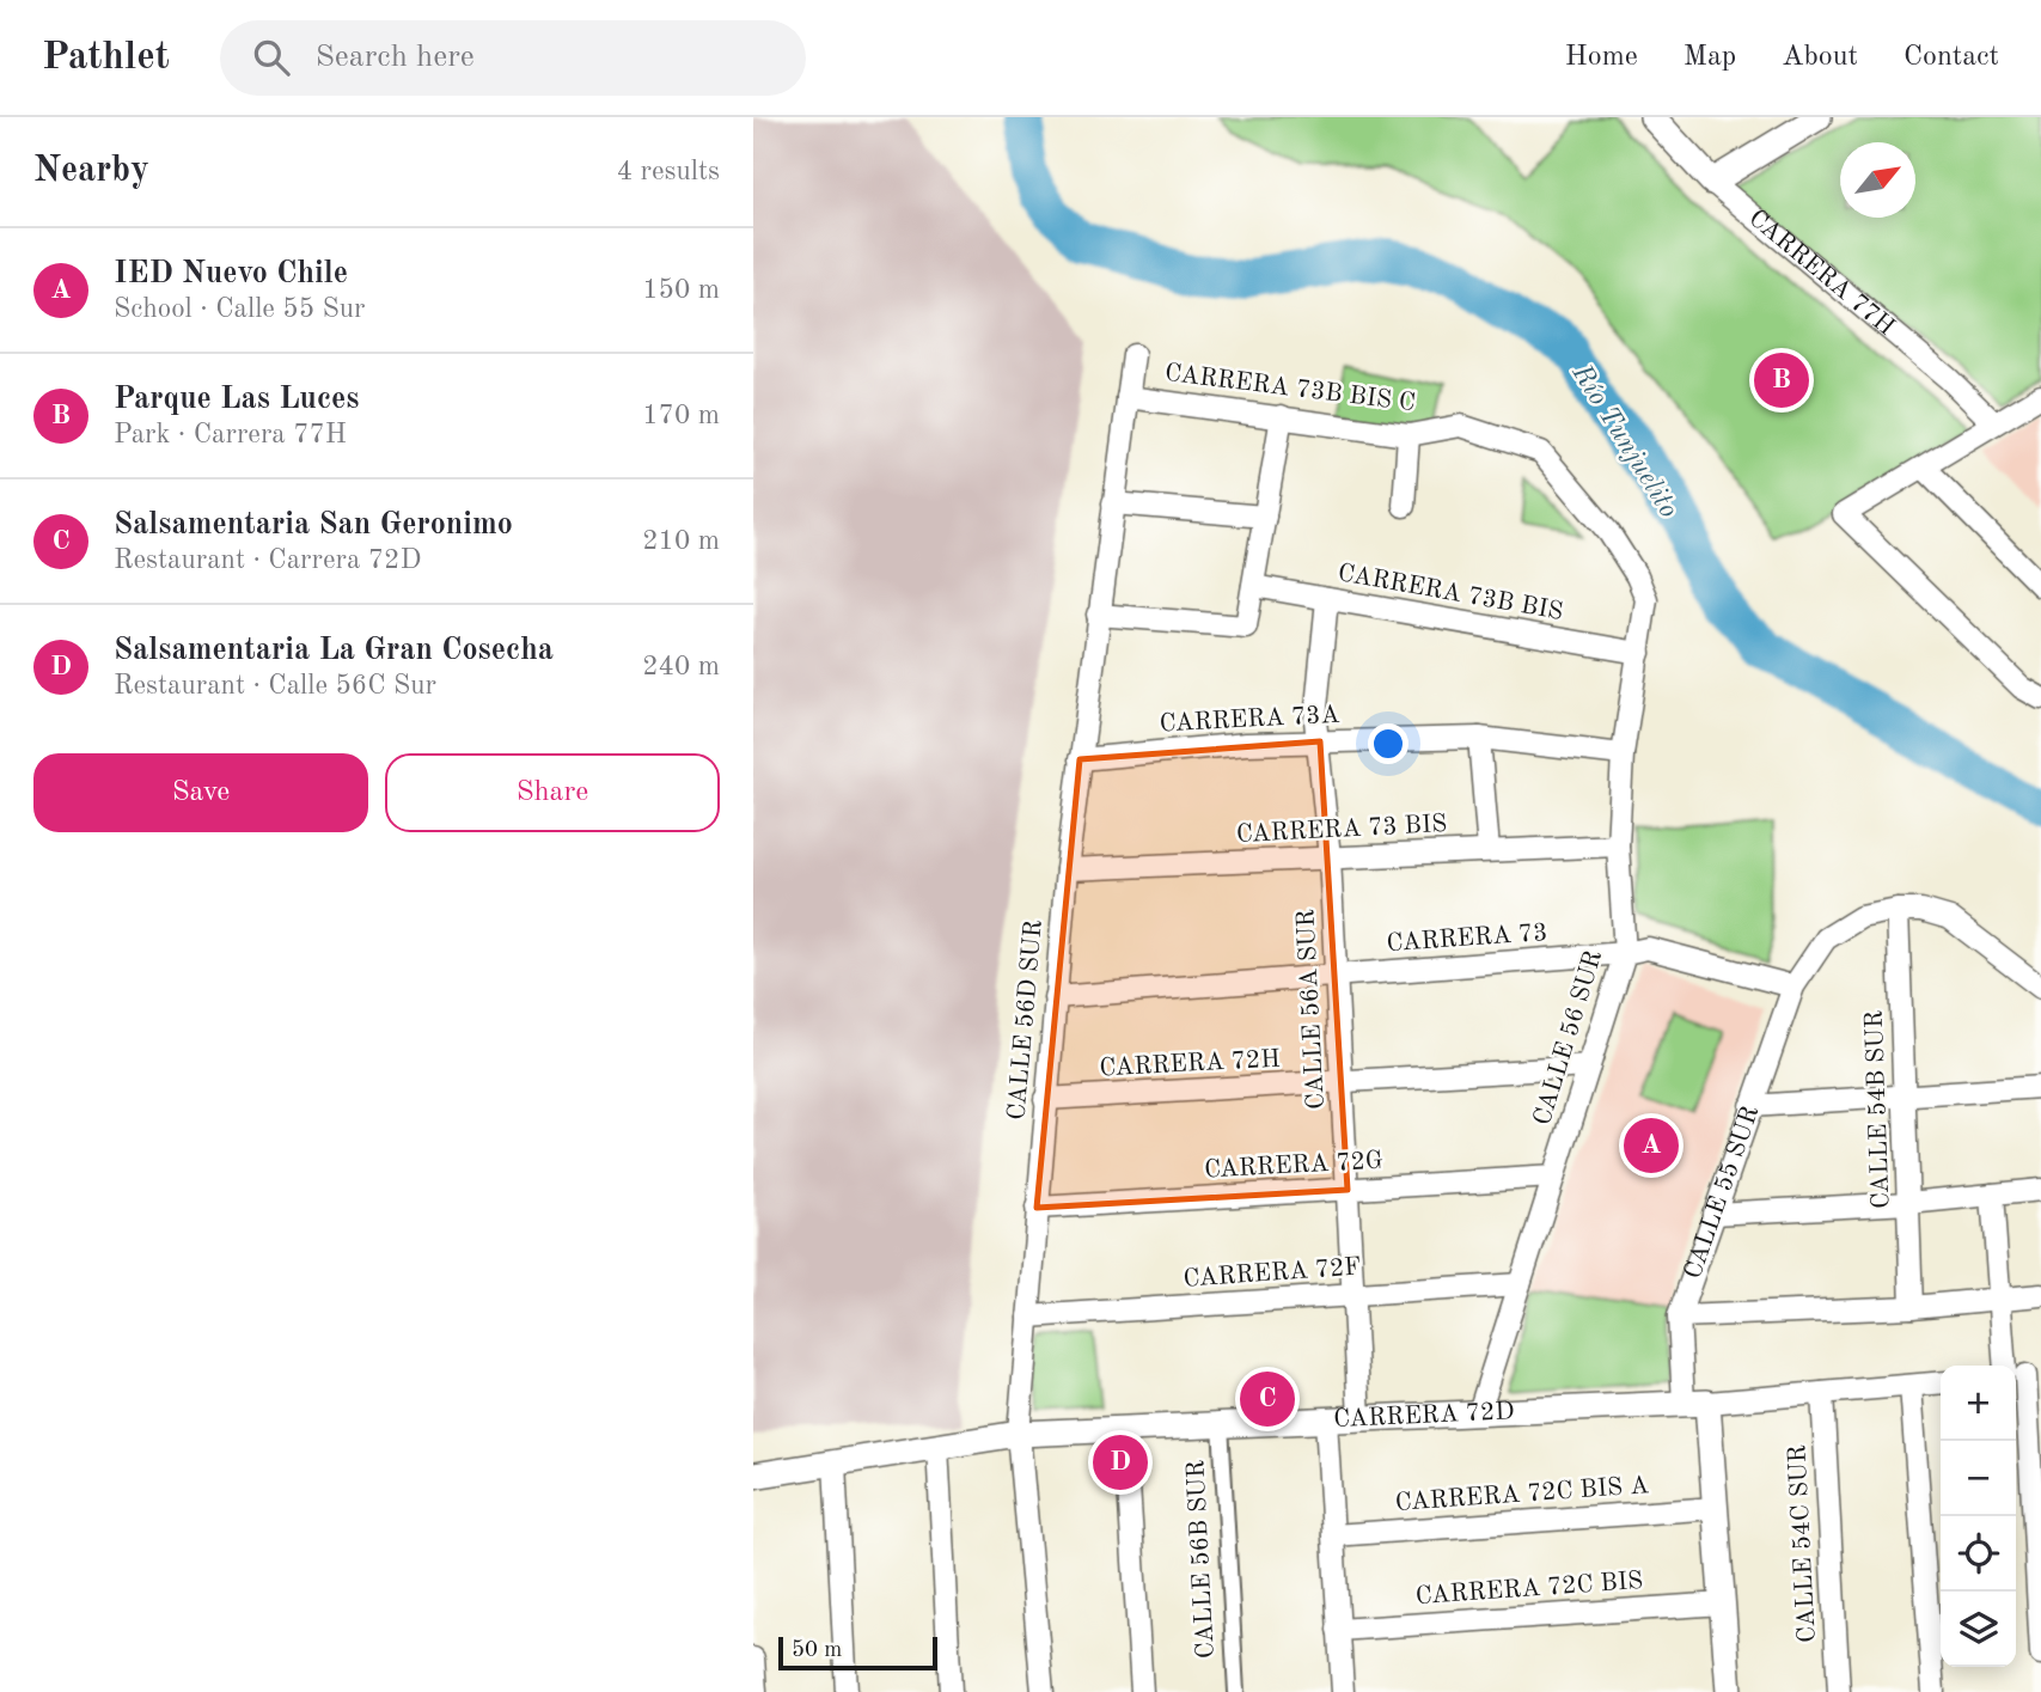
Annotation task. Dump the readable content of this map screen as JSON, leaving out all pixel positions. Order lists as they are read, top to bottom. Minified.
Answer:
{"streets":{"street":["CARRERA 77H","CARRERA 73B BIS C","CARRERA 73B BIS","CARRERA 73A","CARRERA 73 BIS","CARRERA 73","CALLE 56A SUR","CALLE 56D SUR","CALLE 56 SUR","CARRERA 72H","CALLE 54B SUR","CARRERA 72G","CALLE 55 SUR","CARRERA 72F","CARRERA 72D","CARRERA 72C BIS A","CALLE 54C SUR","CALLE 56B SUR","CARRERA 72C BIS"]},"crossings":[["CARRERA 73B BIS C","CALLE 56D SUR"],["CARRERA 73B BIS C","CALLE 56 SUR"],["CARRERA 73B BIS","CALLE 56A SUR"],["CARRERA 73B BIS","CALLE 56 SUR"],["CARRERA 73A","CALLE 56A SUR"],["CARRERA 73A","CALLE 56D SUR"],["CARRERA 73A","CALLE 56 SUR"],["CARRERA 73 BIS","CALLE 56A SUR"],["CARRERA 73 BIS","CALLE 56D SUR"],["CARRERA 73 BIS","CALLE 56 SUR"],["CARRERA 73","CALLE 56A SUR"],["CARRERA 73","CALLE 56D SUR"],["CARRERA 73","CALLE 56 SUR"],["CARRERA 73","CALLE 55 SUR"],["CALLE 56A SUR","CARRERA 72H"],["CALLE 56A SUR","CARRERA 72G"],["CALLE 56A SUR","CARRERA 72F"],["CALLE 56A SUR","CARRERA 72D"],["CALLE 56D SUR","CARRERA 72H"],["CALLE 56D SUR","CARRERA 72G"],["CALLE 56D SUR","CARRERA 72F"],["CALLE 56D SUR","CARRERA 72D"],["CALLE 56 SUR","CARRERA 72H"],["CALLE 56 SUR","CARRERA 72G"],["CALLE 56 SUR","CARRERA 72F"],["CALLE 56 SUR","CARRERA 72D"],["CALLE 55 SUR","CARRERA 72D"],["CALLE 55 SUR","CARRERA 72C BIS A"],["CALLE 55 SUR","CARRERA 72C BIS"],["CARRERA 72D","CALLE 54C SUR"],["CARRERA 72D","CALLE 56B SUR"]],"water":["Río Tunjuelito"],"scale_bar":"50 m","north":"top right","page":{"header":"Pathlet","search":"Search here","nav":["Home","Map","About","Contact"],"heading":["Nearby","4 results"],"list":[{"mark":"A","name":"IED Nuevo Chile","note":"School · Calle 55 Sur","value":"150 m"},{"mark":"B","name":"Parque Las Luces","note":"Park · Carrera 77H","value":"170 m"},{"mark":"C","name":"Salsamentaria San Geronimo","note":"Restaurant · Carrera 72D","value":"210 m"},{"mark":"D","name":"Salsamentaria La Gran Cosecha","note":"Restaurant · Calle 56C Sur","value":"240 m"}],"pins":["B","A","C","D"],"buttons":["Save","Share"],"map_buttons":["+","−"],"scale":"50 m"}}
